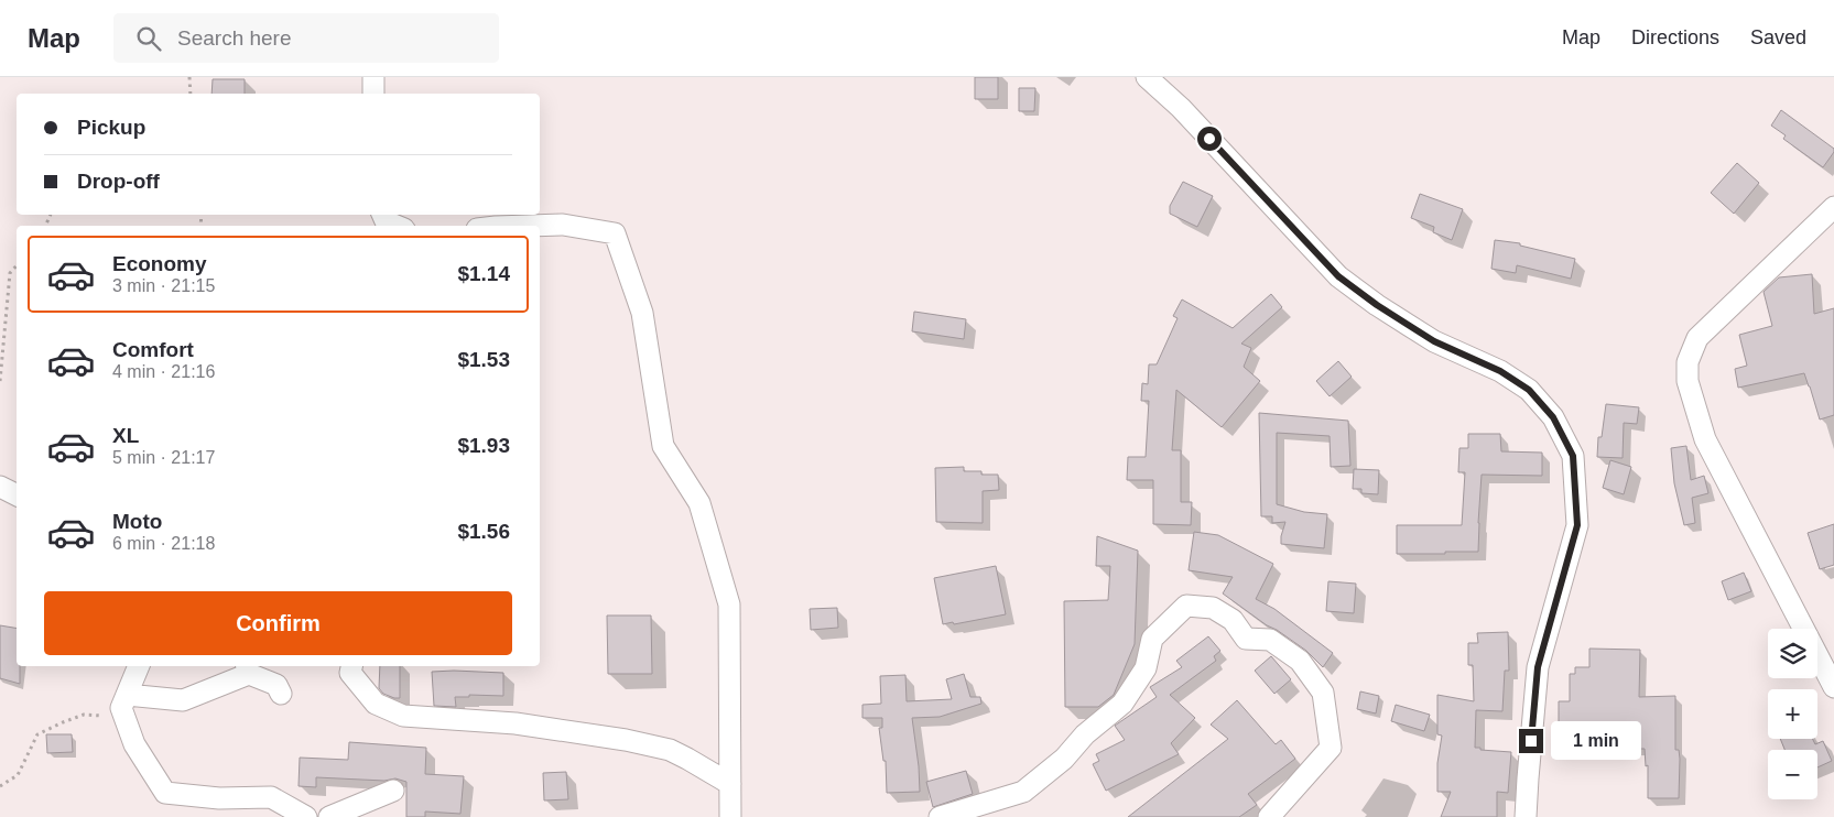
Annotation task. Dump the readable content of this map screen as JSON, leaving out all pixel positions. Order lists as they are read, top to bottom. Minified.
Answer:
{"page":{"header":"Map","search":"Search here","nav":["Map","Directions","Saved"],"banner":["Pickup","Drop-off"],"list":[{"name":"Economy","note":"3 min · 21:15","value":"$1.14"},{"name":"Comfort","note":"4 min · 21:16","value":"$1.53"},{"name":"XL","note":"5 min · 21:17","value":"$1.93"},{"name":"Moto","note":"6 min · 21:18","value":"$1.56"}],"buttons":"Confirm","map_buttons":["+","−"],"bubble":"1 min"}}
